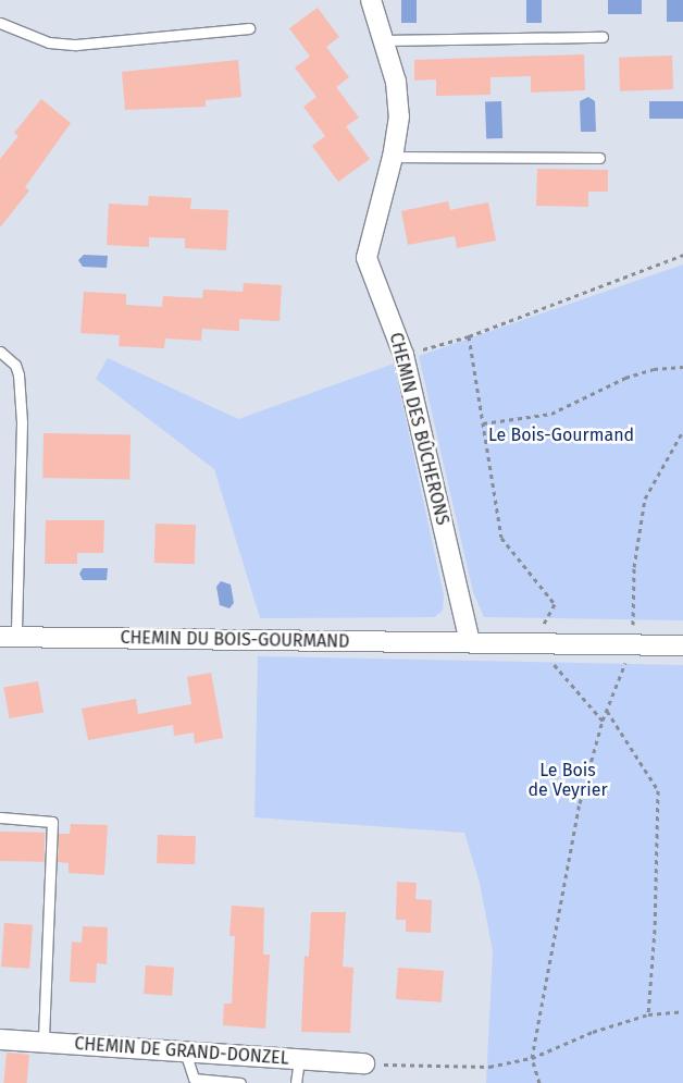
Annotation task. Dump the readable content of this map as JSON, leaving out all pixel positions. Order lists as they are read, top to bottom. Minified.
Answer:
{"streets":{"street":["CHEMIN DES BÛCHERONS","CHEMIN DU BOIS-GOURMAND","CHEMIN DE GRAND-DONZEL"]},"crossings":[["CHEMIN DES BÛCHERONS","CHEMIN DU BOIS-GOURMAND"]],"parks":["Le Bois-Gourmand","Le Bois de Veyrier"]}
